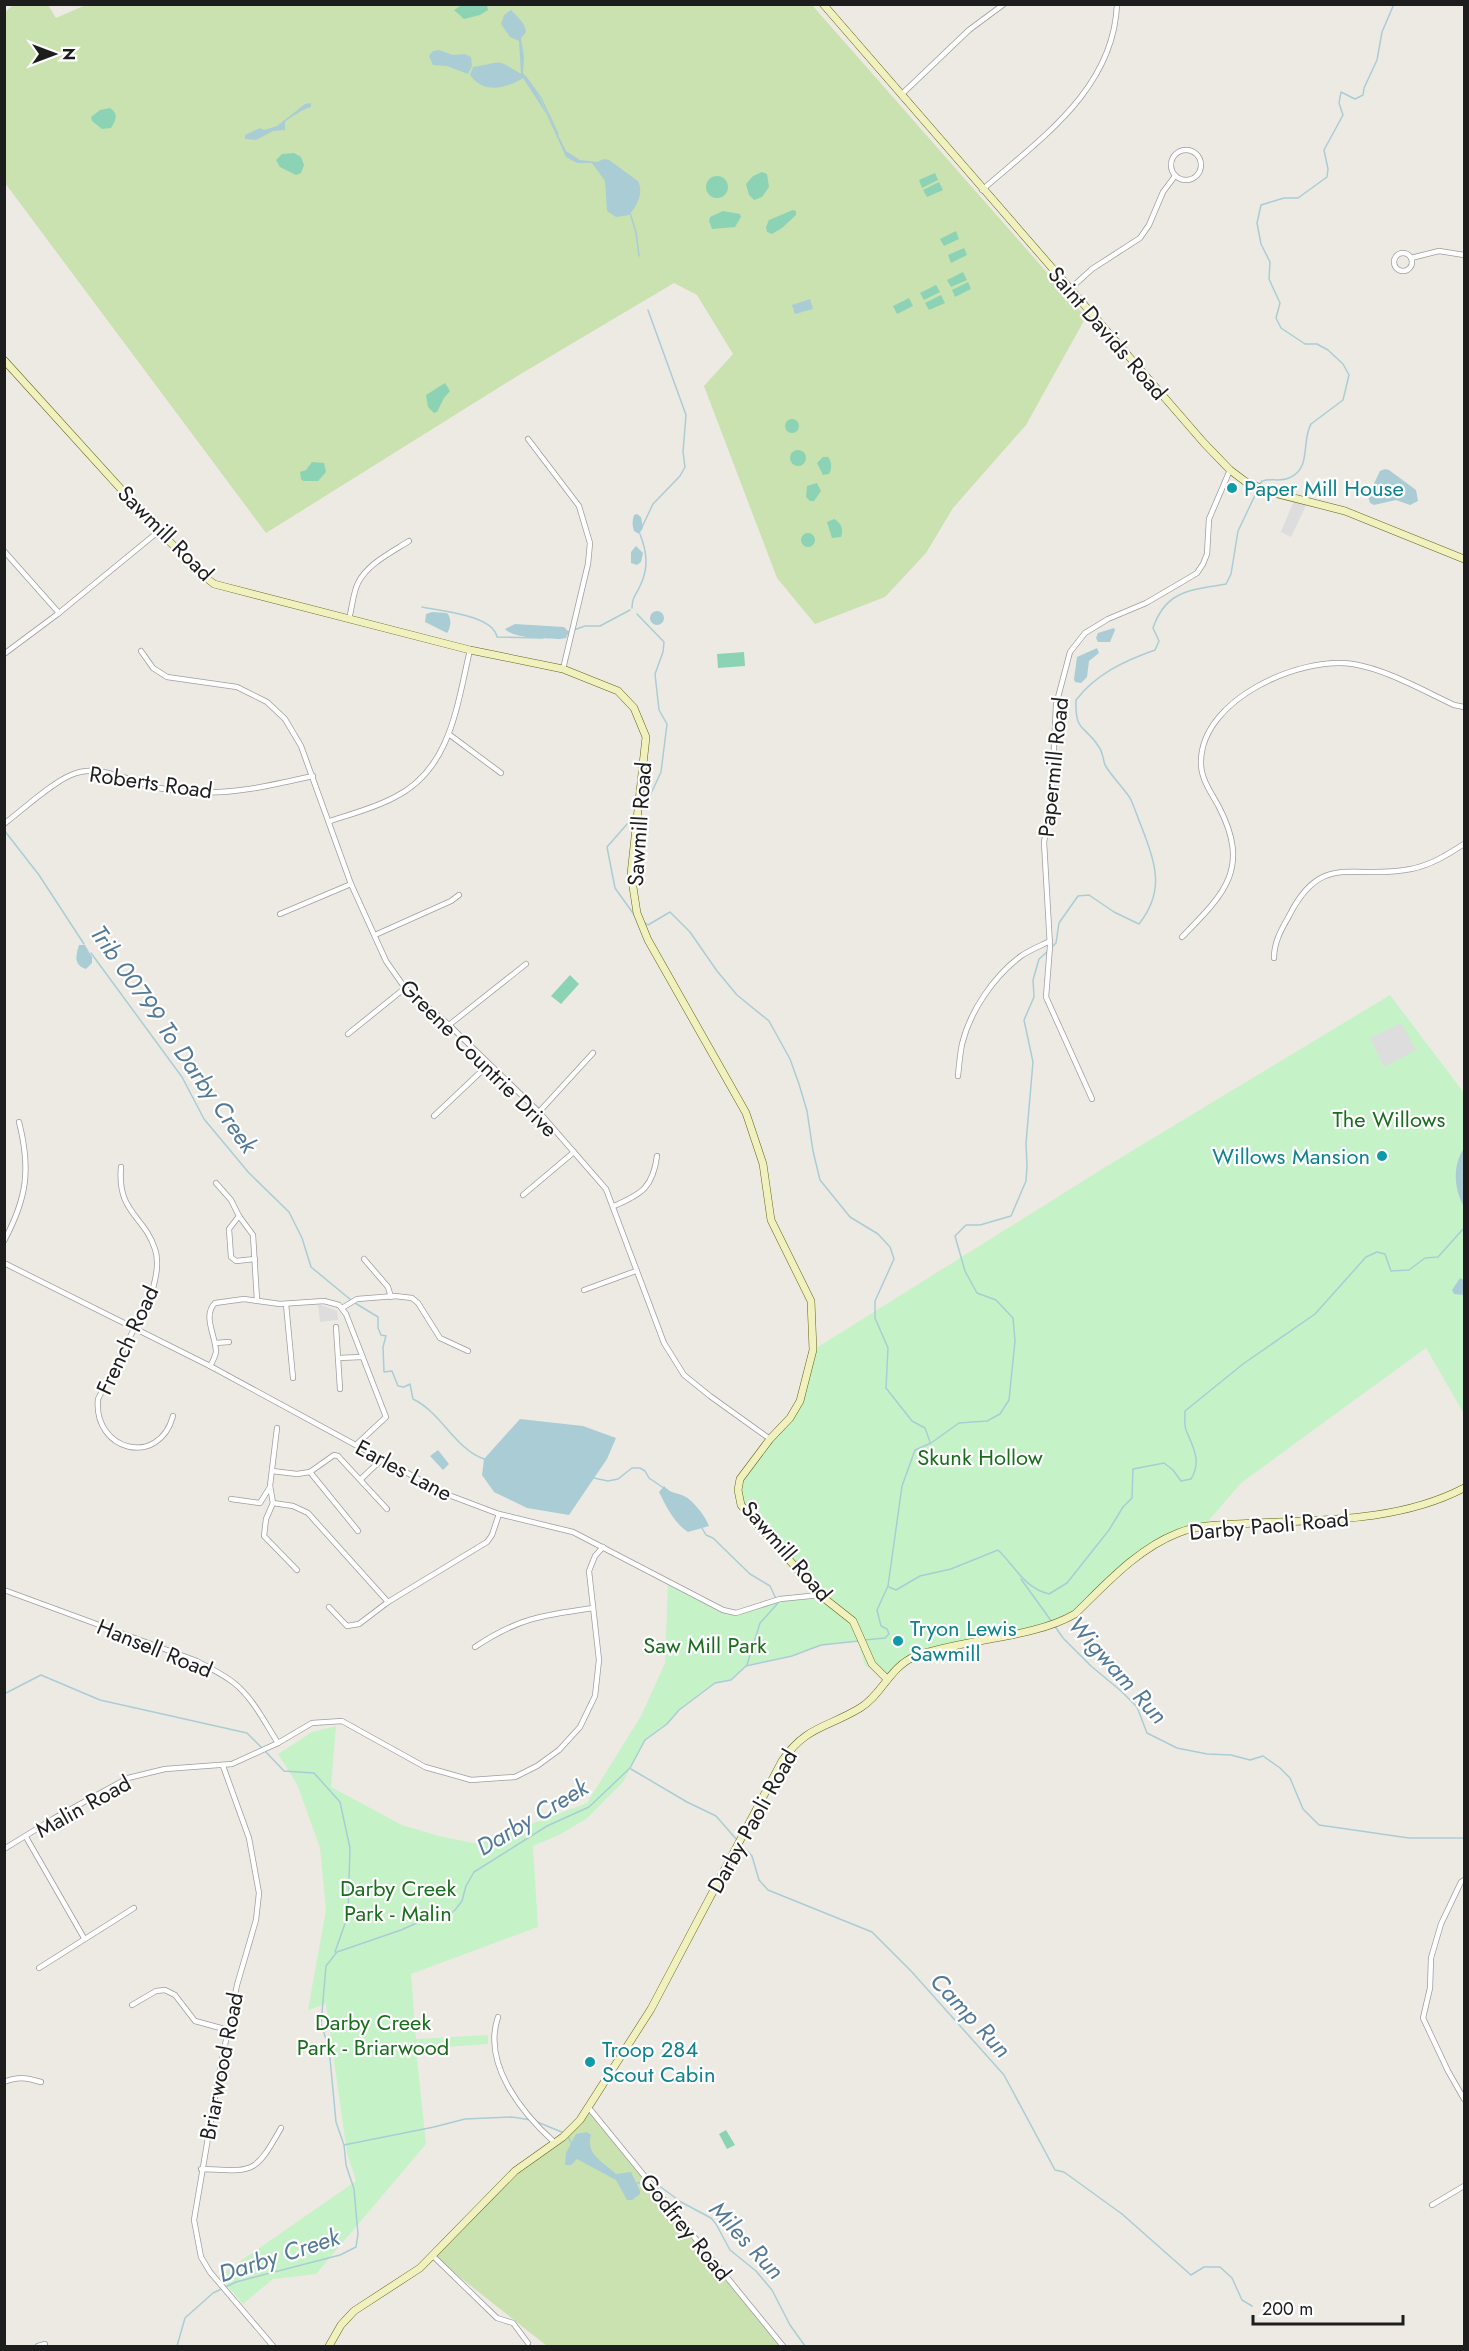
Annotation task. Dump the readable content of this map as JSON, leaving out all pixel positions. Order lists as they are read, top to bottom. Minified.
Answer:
{"streets":{"street":["Saint Davids Road","Sawmill Road","Papermill Road","Roberts Road","Greene Countrie Drive","French Road","Earles Lane","Darby Paoli Road","Hansell Road","Malin Road","Briarwood Road","Godfrey Road"]},"crossings":[["Saint Davids Road","Papermill Road"],["Sawmill Road","Greene Countrie Drive"],["Sawmill Road","Earles Lane"],["Sawmill Road","Darby Paoli Road"],["Roberts Road","Greene Countrie Drive"],["French Road","Earles Lane"],["Earles Lane","Malin Road"],["Darby Paoli Road","Godfrey Road"],["Hansell Road","Malin Road"],["Malin Road","Briarwood Road"]],"water":["Trib 00799 To Darby Creek","Wigwam Run","Darby Creek","Camp Run","Miles Run"],"parks":["The Willows","Skunk Hollow","Saw Mill Park","Darby Creek Park - Malin","Darby Creek Park - Briarwood"],"places":["Paper Mill House","Willows Mansion","Tryon Lewis Sawmill","Troop 284 Scout Cabin"],"scale_bar":"200 m","north":"right"}
